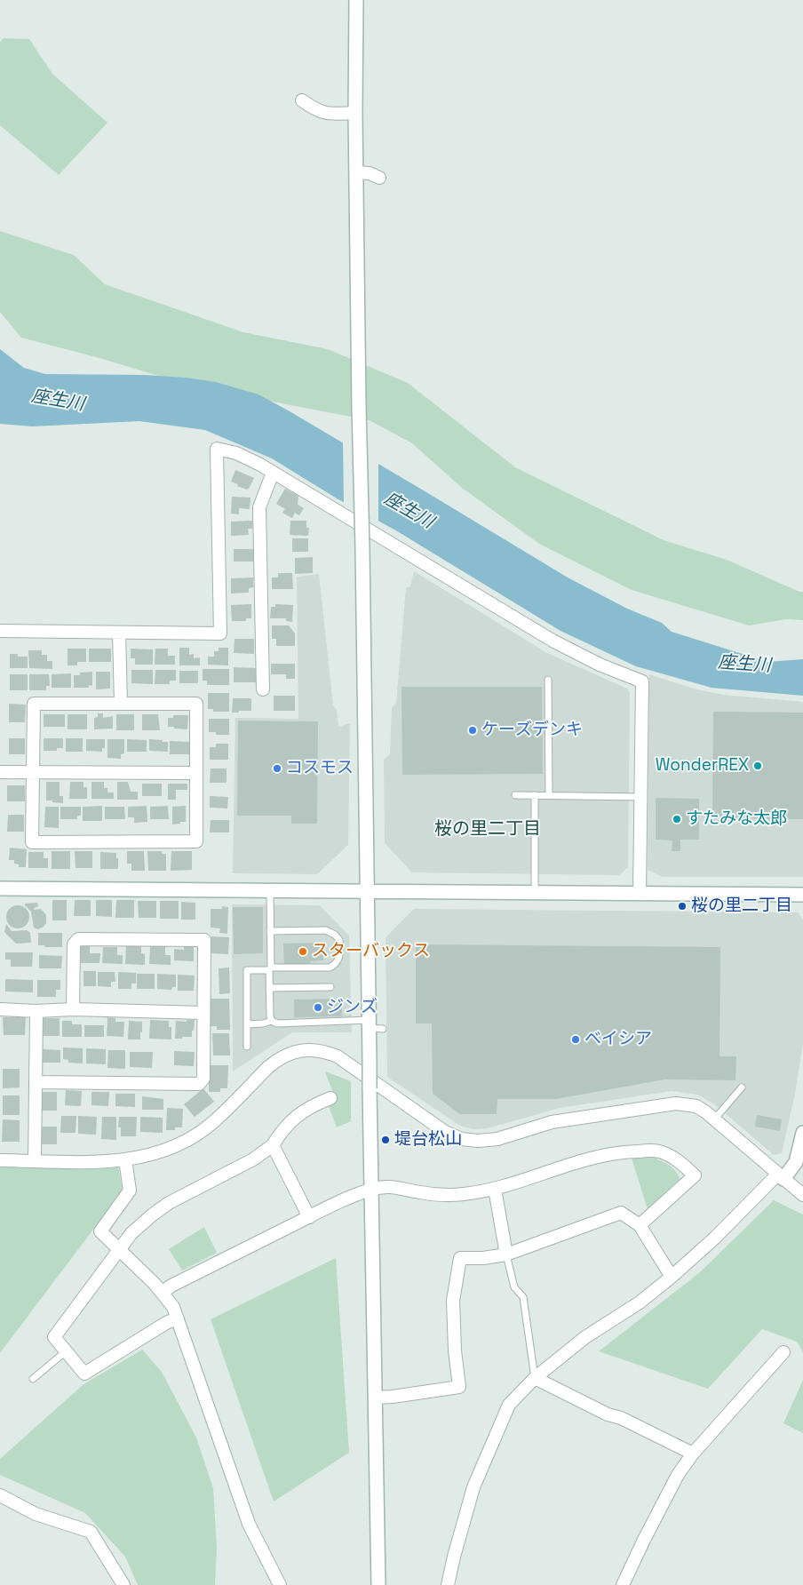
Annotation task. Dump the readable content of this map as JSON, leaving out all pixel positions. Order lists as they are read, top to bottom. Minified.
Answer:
{"districts":["桜の里二丁目"],"water":["座生川"],"places":["ケーズデンキ","WonderREX","コスモス","すたみな太郎","桜の里二丁目","スターバックス","ジンズ","ベイシア","堤台松山"]}
